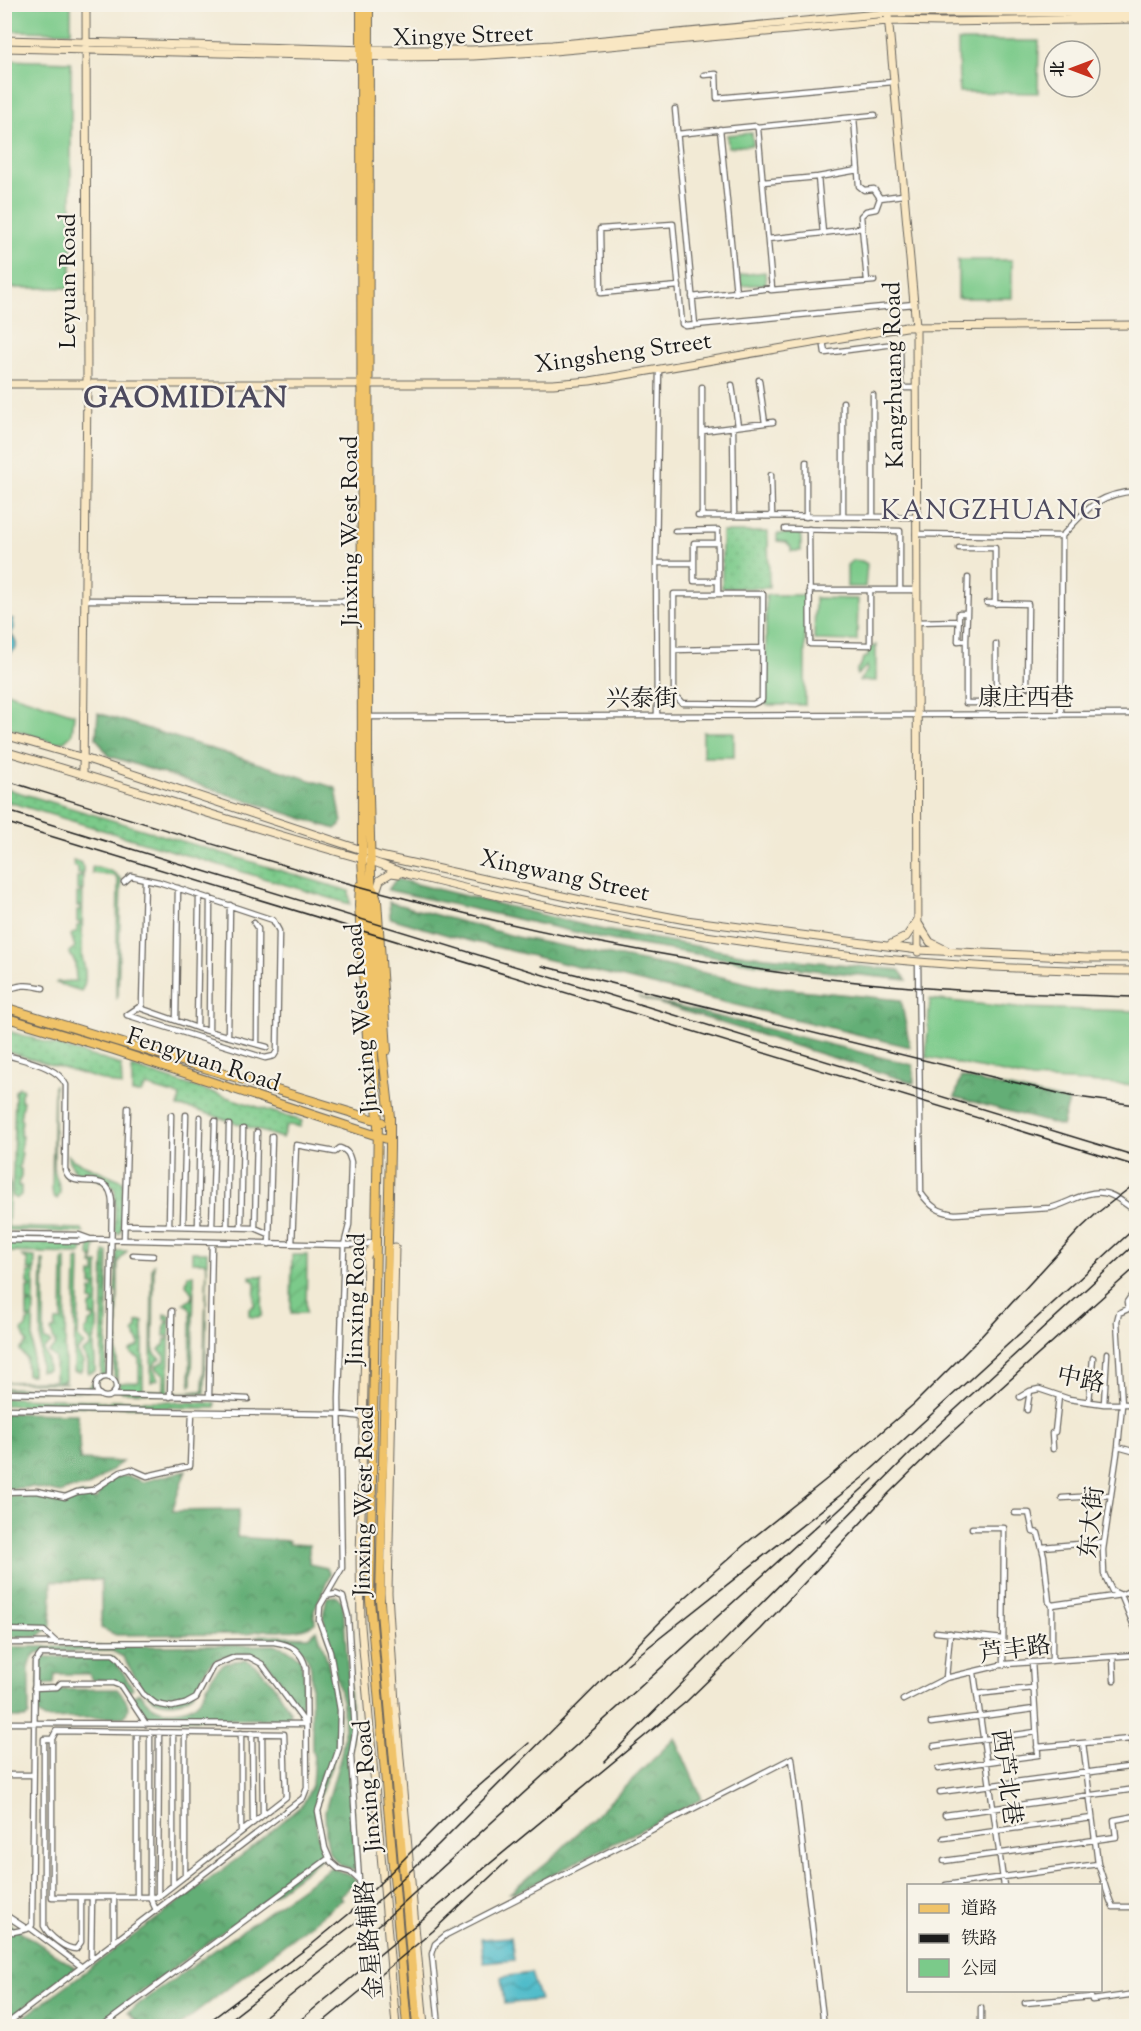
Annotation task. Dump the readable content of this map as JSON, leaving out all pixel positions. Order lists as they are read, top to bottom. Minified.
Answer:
{"streets":{"main road":["Jinxing West Road","Fengyuan Road","Jinxing Road"],"street":["Xingye Street","Leyuan Road","Xingsheng Street","Kangzhuang Road","康庄西巷","兴泰街","Xingwang Street","中路","东大街","芦丰路","西芦北巷","金星路辅路"]},"crossings":[["Xingye Street","Leyuan Road"],["Xingye Street","Kangzhuang Road"],["Xingye Street","Jinxing West Road"],["Leyuan Road","Xingsheng Street"],["Leyuan Road","Xingwang Street"],["Xingsheng Street","Kangzhuang Road"],["Xingsheng Street","Jinxing West Road"],["Kangzhuang Road","康庄西巷"],["Kangzhuang Road","兴泰街"],["Kangzhuang Road","Xingwang Street"],["Jinxing West Road","兴泰街"],["Jinxing West Road","Xingwang Street"],["Jinxing West Road","Fengyuan Road"],["Jinxing West Road","Jinxing Road"],["康庄西巷","兴泰街"],["Xingwang Street","Jinxing Road"],["Fengyuan Road","Jinxing Road"],["Jinxing Road","金星路辅路"],["中路","东大街"],["芦丰路","西芦北巷"]],"districts":["GAOMIDIAN","KANGZHUANG"],"legend":["道路","铁路","公园"],"north":"left"}
